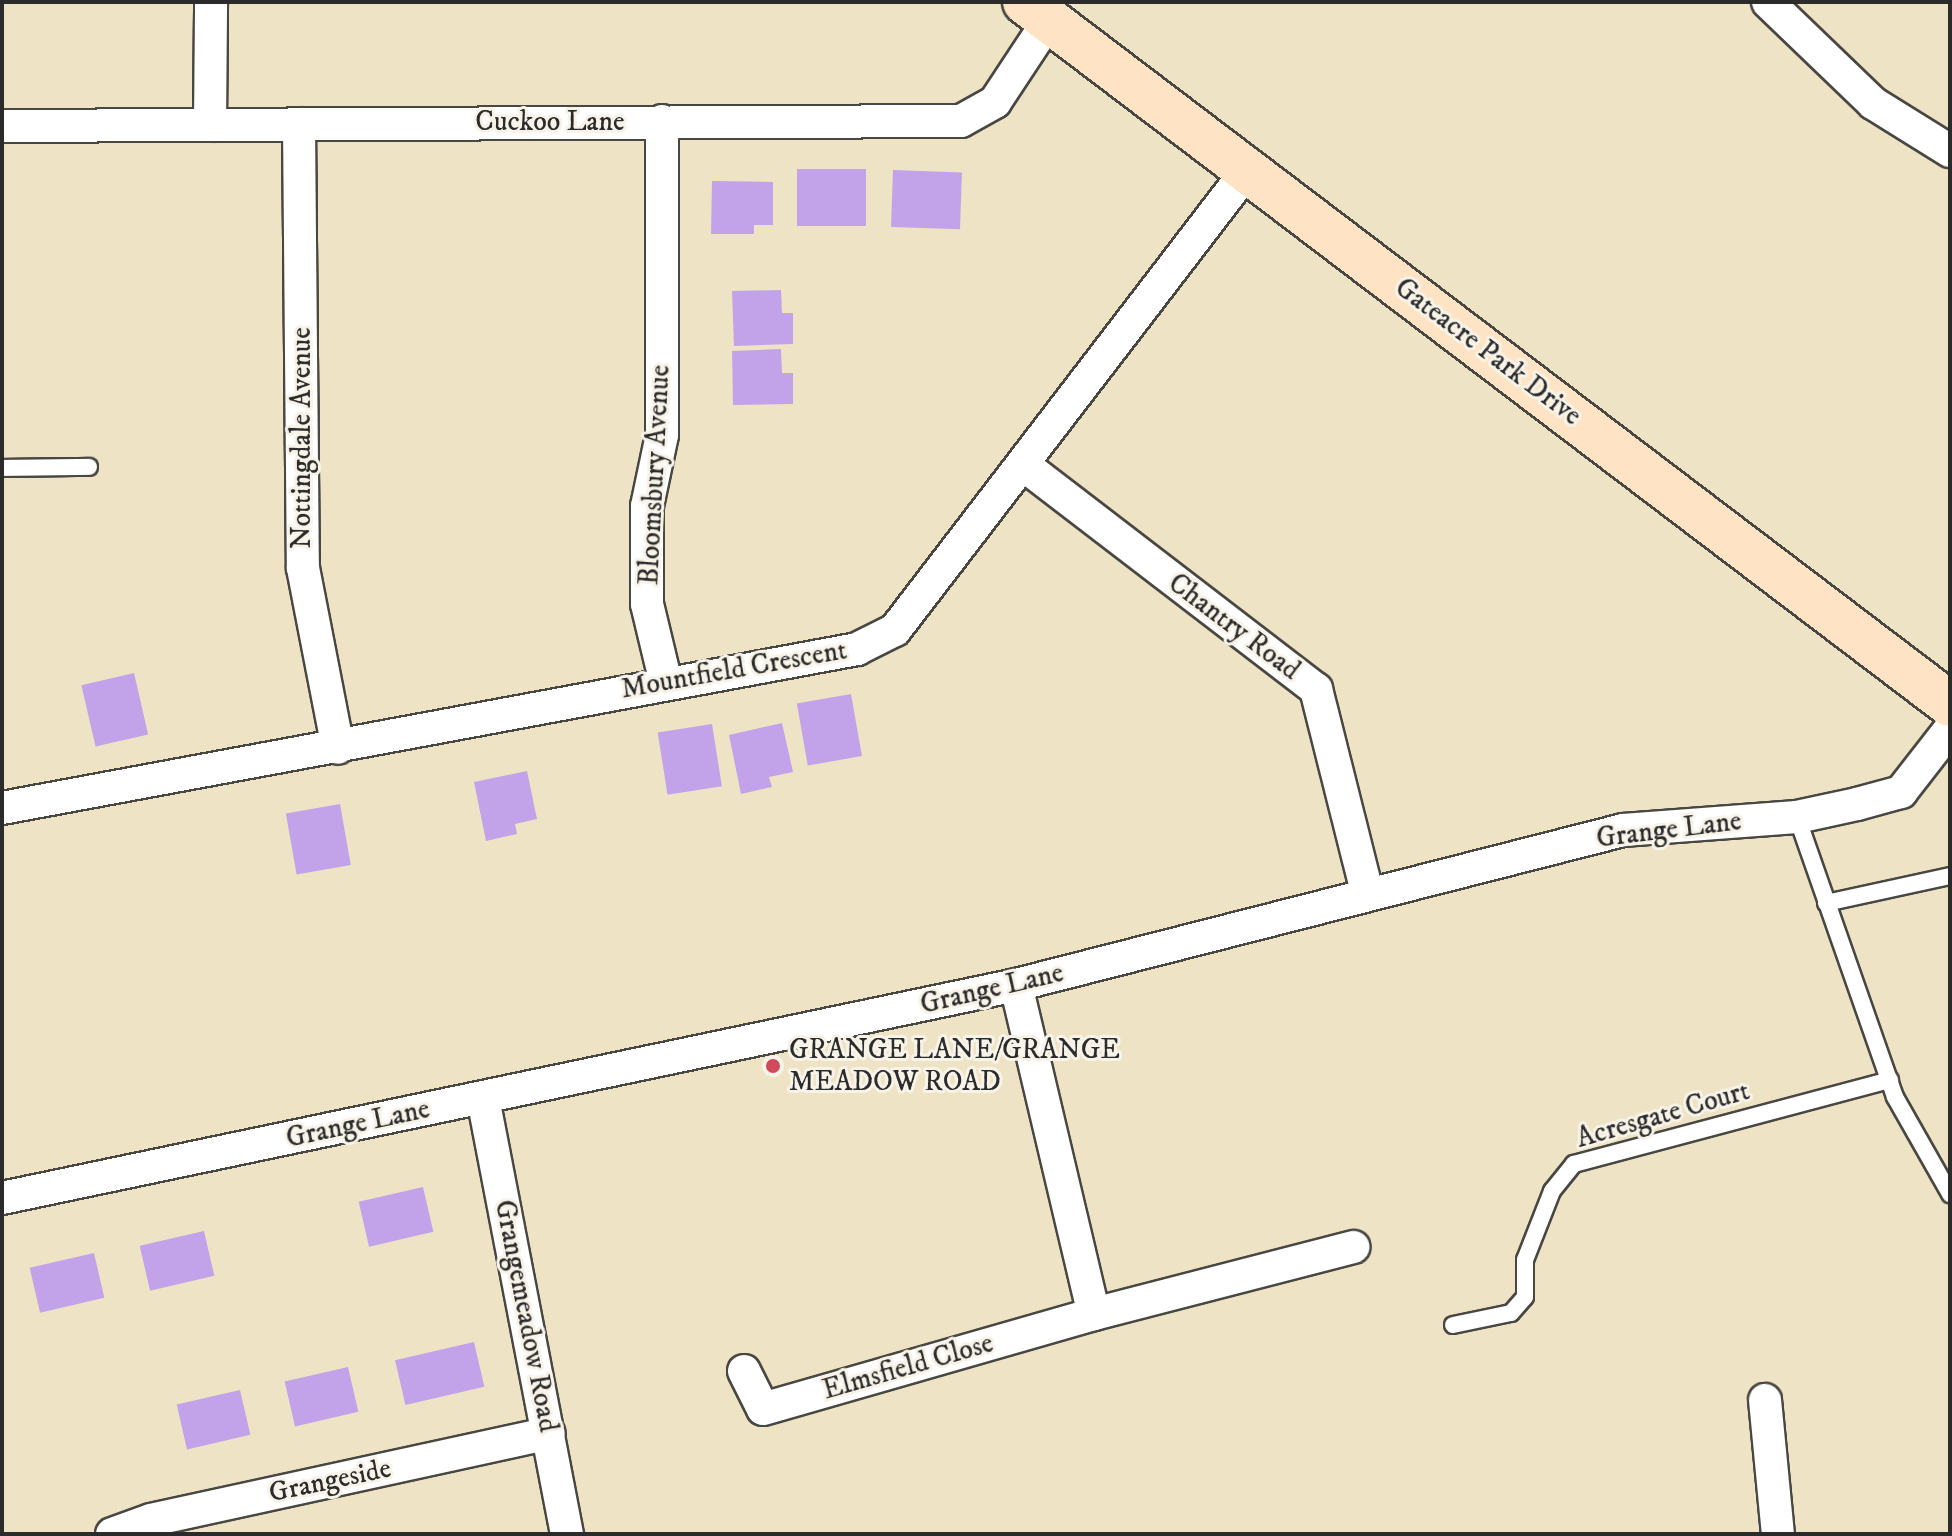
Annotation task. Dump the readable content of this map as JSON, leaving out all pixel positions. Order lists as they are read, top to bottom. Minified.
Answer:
{"streets":{"street":["Cuckoo Lane","Gateacre Park Drive","Nottingdale Avenue","Bloomsbury Avenue","Chantry Road","Mountfield Crescent","Grange Lane","Grangemeadow Road","Elmsfield Close","Grangeside"],"lane":["Acresgate Court"]},"crossings":[["Cuckoo Lane","Gateacre Park Drive"],["Cuckoo Lane","Nottingdale Avenue"],["Cuckoo Lane","Bloomsbury Avenue"],["Gateacre Park Drive","Mountfield Crescent"],["Nottingdale Avenue","Mountfield Crescent"],["Bloomsbury Avenue","Mountfield Crescent"],["Chantry Road","Mountfield Crescent"],["Chantry Road","Grange Lane"],["Grange Lane","Grangemeadow Road"],["Grangemeadow Road","Grangeside"]],"places":["GRANGE LANE/GRANGE MEADOW ROAD"]}
